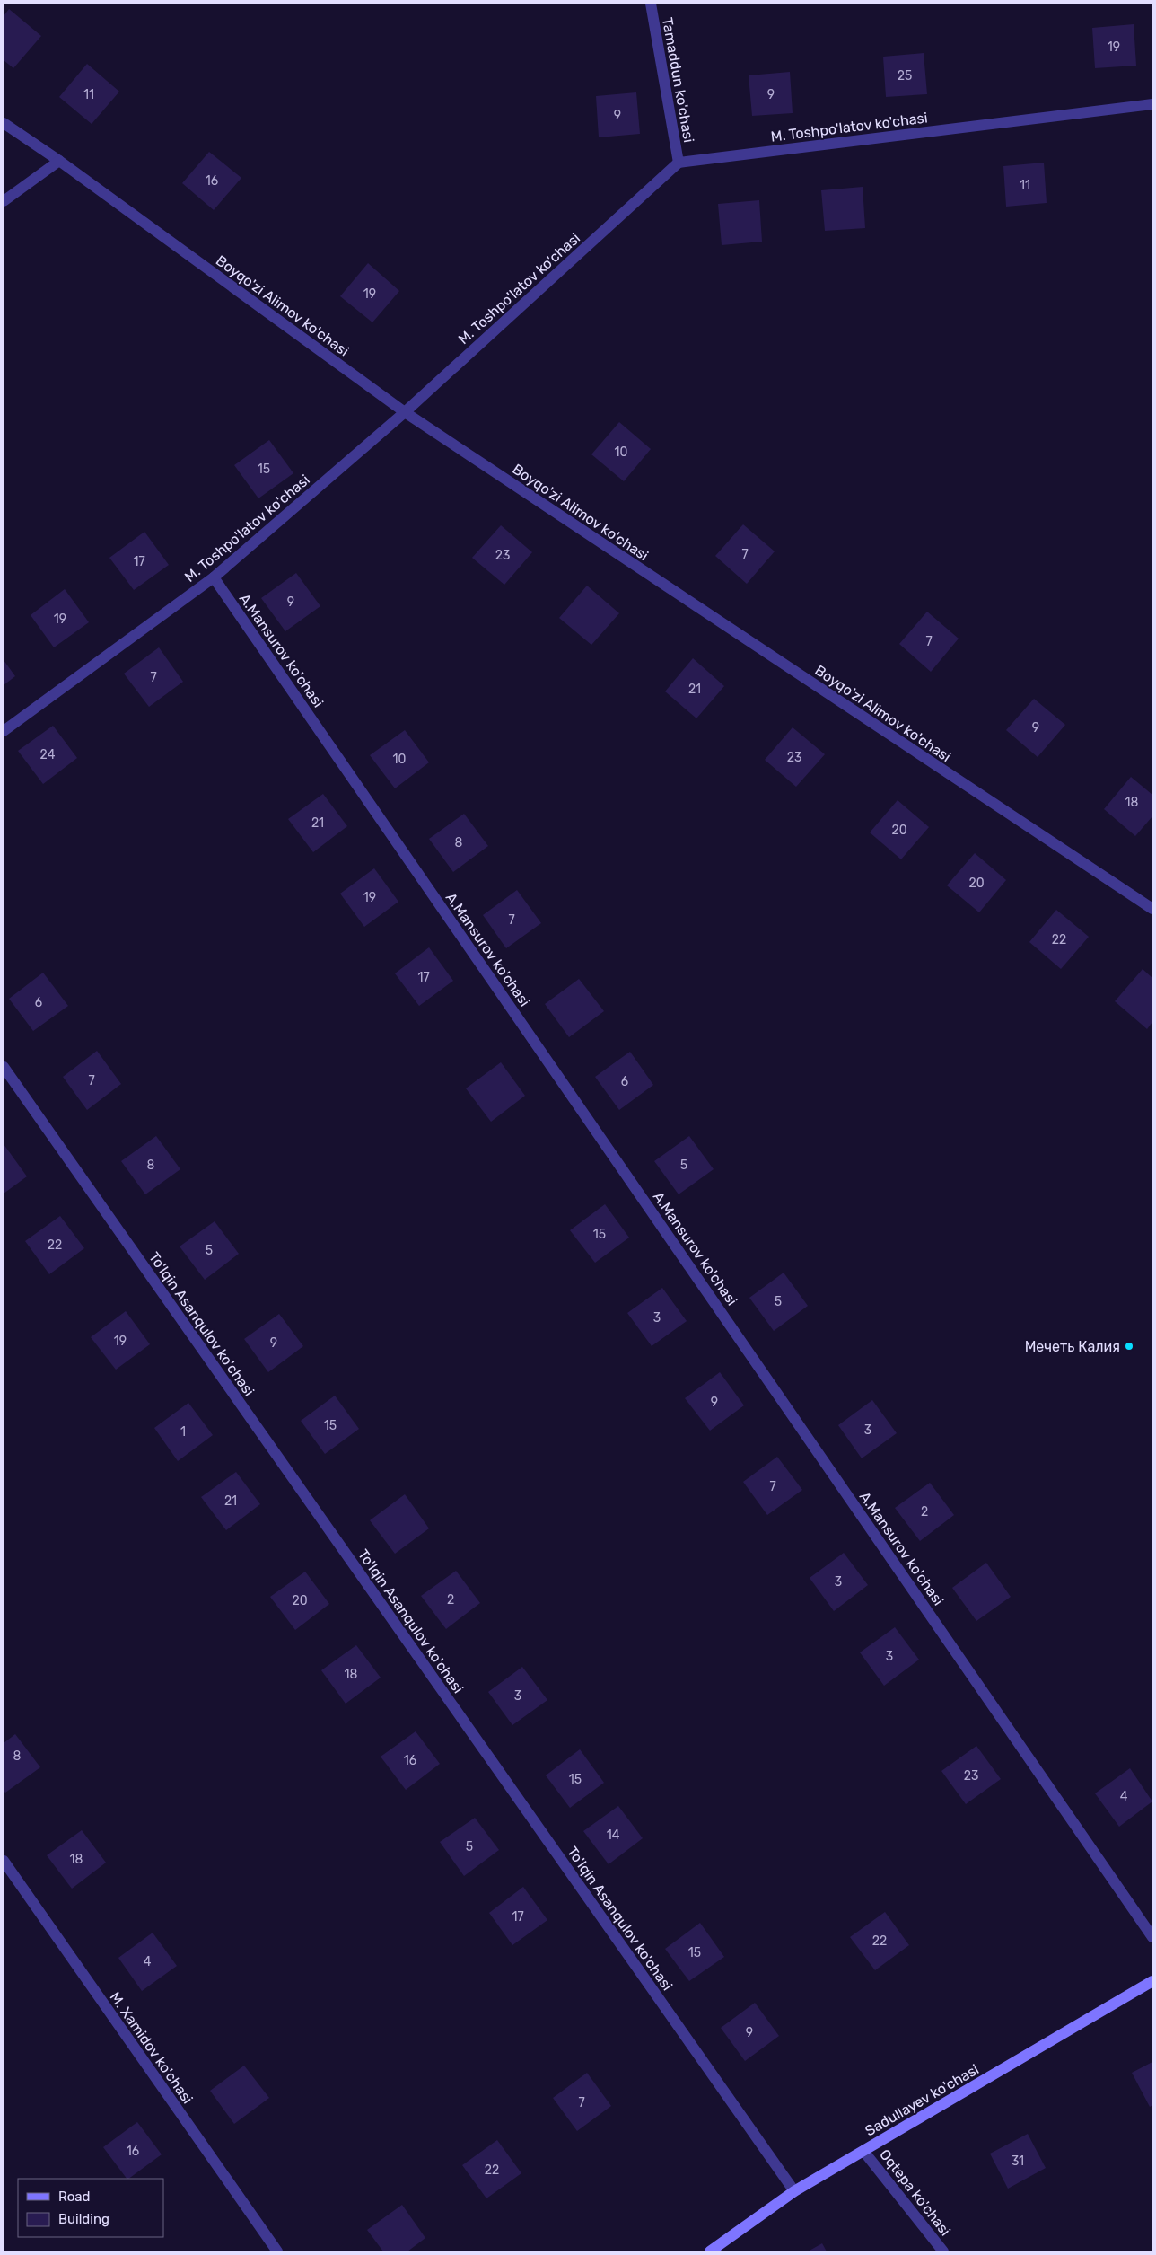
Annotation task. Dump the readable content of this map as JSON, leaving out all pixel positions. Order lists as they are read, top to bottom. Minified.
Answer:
{"streets":{"main road":["Sadullayev ko'chasi"],"street":["Tamaddun ko'chasi","M. Toshpo'latov ko'chasi","Boyqo'zi Alimov ko'chasi","A.Mansurov ko'chasi","To'lqin Asanqulov ko'chasi","M. Xamidov ko'chasi","Oqtepa ko'chasi"]},"crossings":[["Tamaddun ko'chasi","M. Toshpo'latov ko'chasi"],["M. Toshpo'latov ko'chasi","Boyqo'zi Alimov ko'chasi"],["M. Toshpo'latov ko'chasi","A.Mansurov ko'chasi"],["To'lqin Asanqulov ko'chasi","Sadullayev ko'chasi"],["Sadullayev ko'chasi","Oqtepa ko'chasi"]],"places":["Мечеть Калия"],"house_numbers":["19","25","11","9","9","16","11","19","10","15","7","23","17","9","19","7","7","21","9","24","23","10","18","21","20","8","20","19","7","22","17","6","7","6","8","5","15","22","5","5","3","19","9","9","15","3","1","7","21","2","3","2","20","3","18","3","8","16","23","15","4","14","5","18","17","22","15","4","9","7","16","31","22"],"legend":["Road","Building"]}
